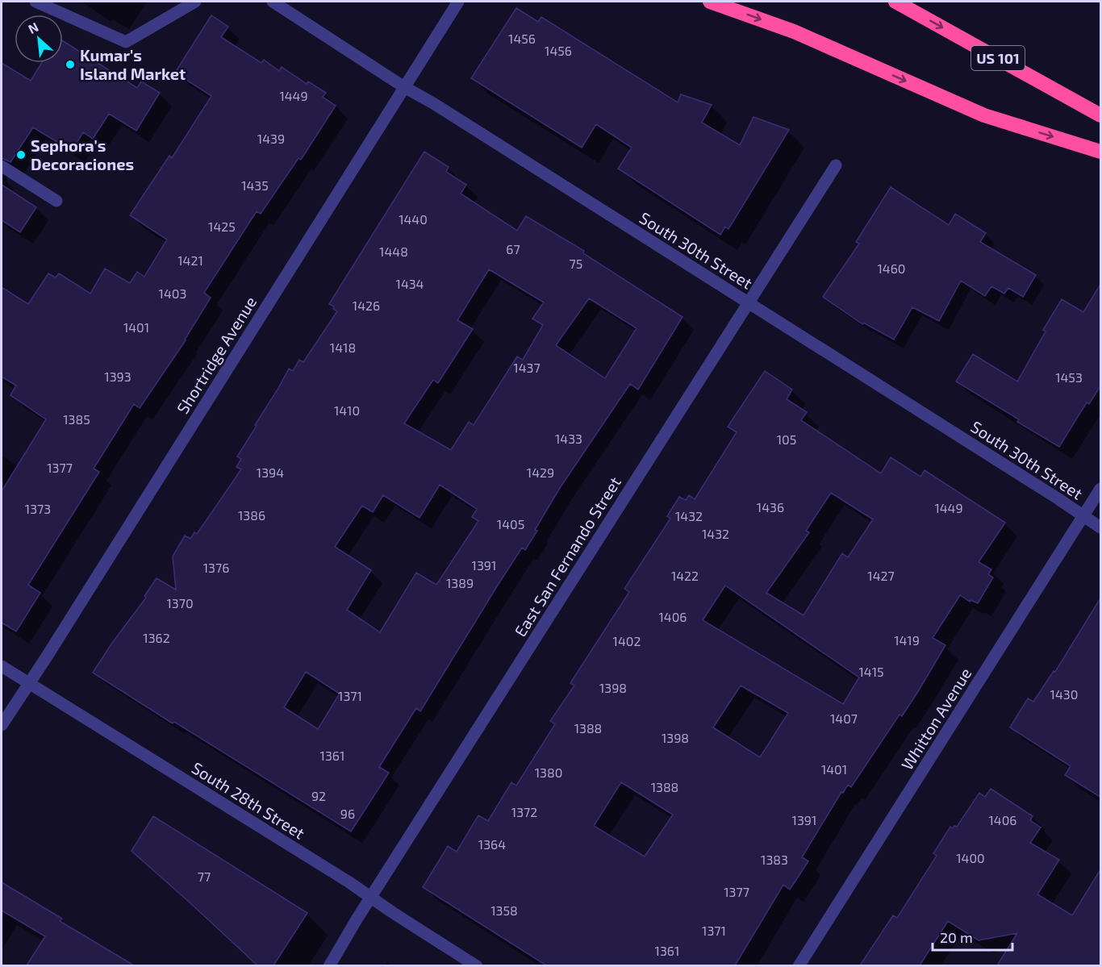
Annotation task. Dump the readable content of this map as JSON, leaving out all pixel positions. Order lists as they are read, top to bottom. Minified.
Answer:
{"streets":{"highway":["US 101"],"street":["South 30th Street","Shortridge Avenue","East San Fernando Street","Whitton Avenue","South 28th Street"]},"crossings":[["South 30th Street","Shortridge Avenue"],["South 30th Street","East San Fernando Street"],["South 30th Street","Whitton Avenue"],["Shortridge Avenue","South 28th Street"],["East San Fernando Street","South 28th Street"]],"places":["Kumar's Island Market","Sephora's Decoraciones"],"house_numbers":["1456","1456","1449","1439","1435","1440","1425","67","1448","1421","75","1460","1434","1403","1426","1401","1418","1437","1393","1453","1410","1385","1433","105","1377","1394","1429","1436","1449","1373","1386","1432","1405","1432","1391","1376","1422","1427","1389","1370","1406","1362","1419","1402","1415","1398","1430","1371","1407","1388","1398","1361","1401","1380","1388","92","1372","96","1391","1406","1364","1400","1383","77","1377","1358","1371","1361"],"scale_bar":"20 m","north":"top left"}
